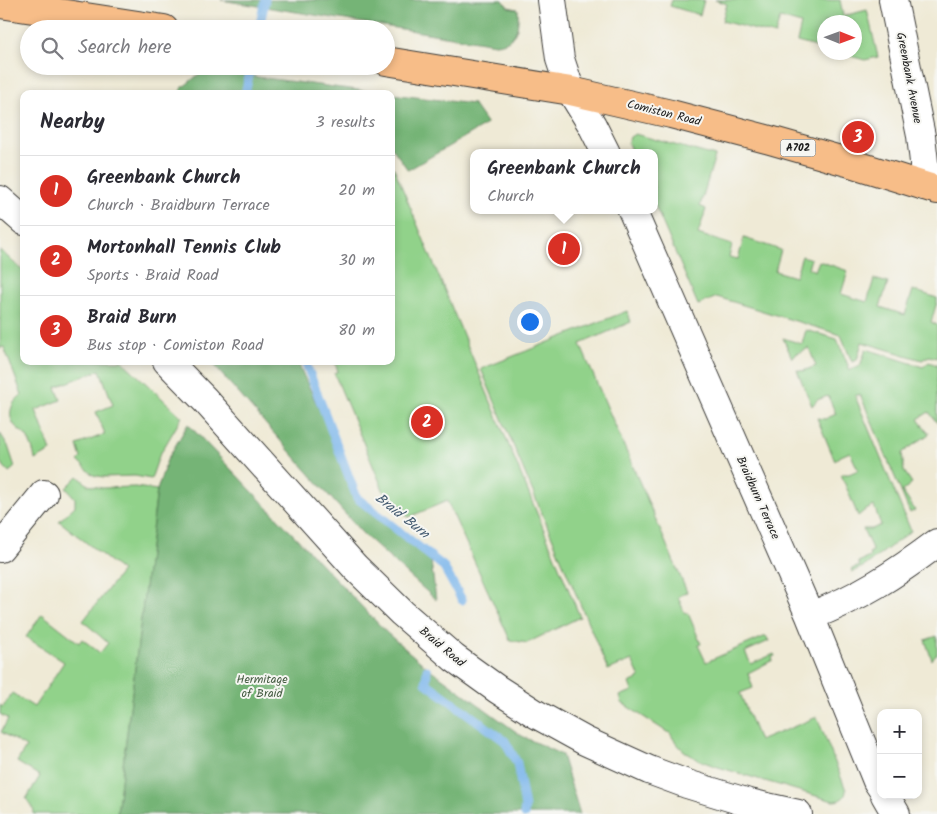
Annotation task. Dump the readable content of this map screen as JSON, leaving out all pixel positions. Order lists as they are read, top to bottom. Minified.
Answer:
{"streets":{"main road":["Comiston Road","A702"],"street":["Greenbank Avenue","Braidburn Terrace","Braid Road"]},"crossings":[["Greenbank Avenue","Comiston Road"]],"water":["Braid Burn"],"parks":["Hermitage of Braid"],"north":"right","page":{"search":"Search here","heading":["Nearby","3 results"],"pins":["3","1","2"],"popup":["Greenbank Church","Church"],"list":[{"mark":"1","name":"Greenbank Church","note":"Church · Braidburn Terrace","value":"20 m"},{"mark":"2","name":"Mortonhall Tennis Club","note":"Sports · Braid Road","value":"30 m"},{"mark":"3","name":"Braid Burn","note":"Bus stop · Comiston Road","value":"80 m"}],"map_buttons":["+","−"]}}
